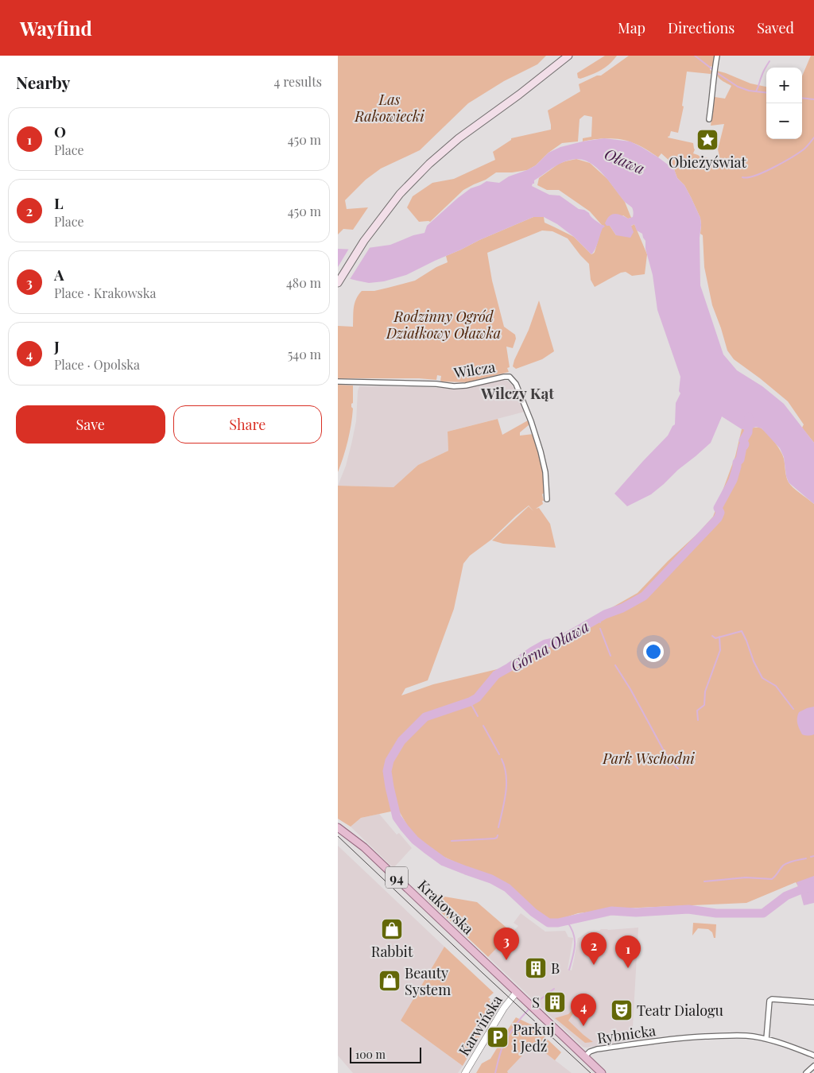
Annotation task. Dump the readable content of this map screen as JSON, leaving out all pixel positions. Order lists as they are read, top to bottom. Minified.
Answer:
{"streets":{"main road":["94","Krakowska"],"street":["Wilcza","Karwińska","Rybnicka"]},"crossings":[["94","Krakowska"],["94","Karwińska"],["94","Rybnicka"],["Krakowska","Karwińska"]],"districts":["Wilczy Kąt"],"water":["Oława","Górna Oława"],"parks":["Las Rakowiecki","Rodzinny Ogród Działkowy Oławka","Park Wschodni"],"places":{"place":["Obieżyświat"],"shop":["Rabbit","Beauty System"],"building":["B","S"],"theatre":["Teatr Dialogu"],"parking":["Parkuj i Jedź"]},"scale_bar":"100 m","page":{"header":"Wayfind","nav":["Map","Directions","Saved"],"heading":["Nearby","4 results"],"map_buttons":["+","−"],"list":[{"mark":"1","name":"O","note":"Place","value":"450 m"},{"mark":"2","name":"L","note":"Place","value":"450 m"},{"mark":"3","name":"A","note":"Place · Krakowska","value":"480 m"},{"mark":"4","name":"J","note":"Place · Opolska","value":"540 m"}],"buttons":["Save","Share"],"pins":["3","2","1","4"],"scale":"100 m"}}
